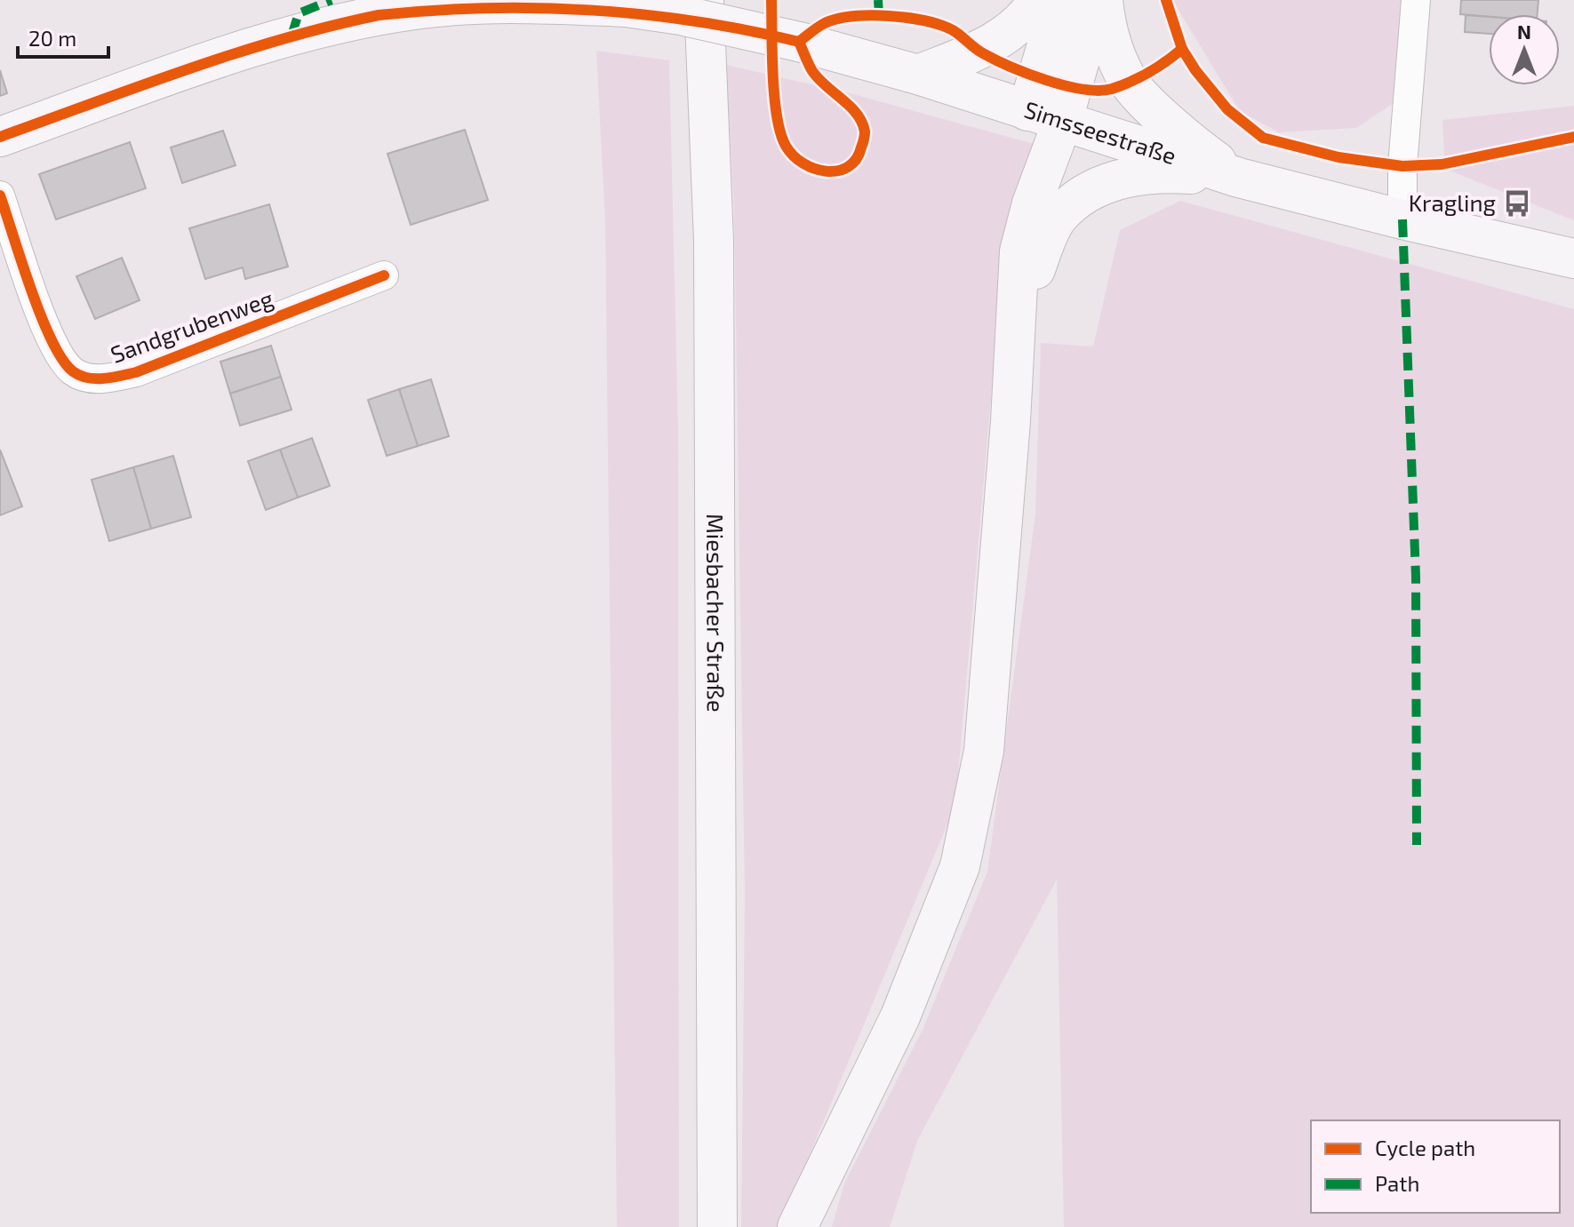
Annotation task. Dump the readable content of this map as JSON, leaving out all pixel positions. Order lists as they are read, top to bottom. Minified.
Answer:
{"streets":{"main road":["Simsseestraße","Miesbacher Straße"],"street":["Sandgrubenweg"]},"places":{"bus stop":["Kragling"]},"legend":["Cycle path","Path"],"scale_bar":"20 m","north":"top"}
